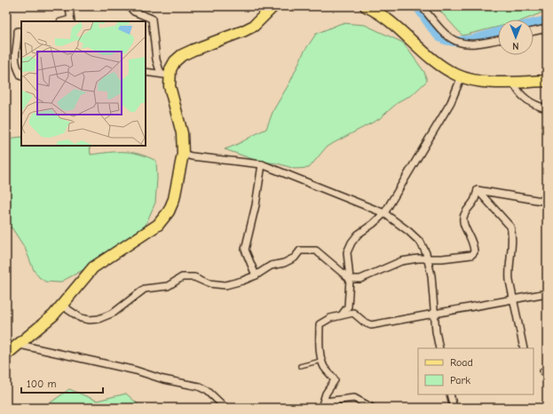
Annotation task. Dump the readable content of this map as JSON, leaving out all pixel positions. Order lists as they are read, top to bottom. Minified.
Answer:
{"legend":["Road","Park"],"scale_bar":"100 m","north":"bottom"}
